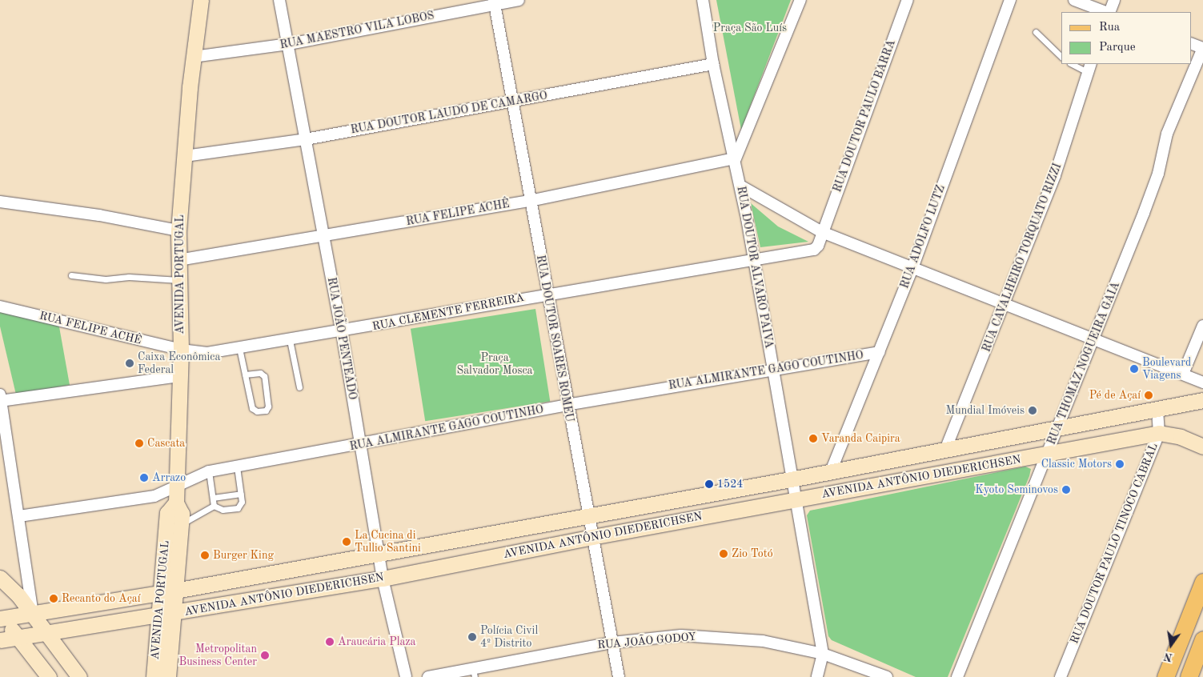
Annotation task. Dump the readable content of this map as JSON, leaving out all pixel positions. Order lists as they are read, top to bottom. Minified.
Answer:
{"streets":{"main road":["AVENIDA PORTUGAL","AVENIDA ANTÔNIO DIEDERICHSEN"],"street":["RUA MAESTRO VILA LOBOS","RUA DOUTOR LAUDO DE CAMARGO","RUA DOUTOR PAULO BARRA","RUA FELIPE ACHÊ","RUA ADOLFO LUTZ","RUA CAVALHEIRO TORQUATO RIZZI","RUA DOUTOR ALVARO PAIVA","RUA CLEMENTE FERREIRA","RUA JOÃO PENTEADO","RUA DOUTOR SOARES ROMEU","RUA THOMAZ NOGUEIRA GAIA","RUA ALMIRANTE GAGO COUTINHO","RUA DOUTOR PAULO TINOCO CABRAL","RUA JOÃO GODOY"]},"crossings":[["RUA MAESTRO VILA LOBOS","AVENIDA PORTUGAL"],["RUA MAESTRO VILA LOBOS","RUA JOÃO PENTEADO"],["RUA MAESTRO VILA LOBOS","RUA DOUTOR SOARES ROMEU"],["RUA DOUTOR LAUDO DE CAMARGO","RUA DOUTOR ALVARO PAIVA"],["RUA DOUTOR LAUDO DE CAMARGO","AVENIDA PORTUGAL"],["RUA DOUTOR LAUDO DE CAMARGO","RUA JOÃO PENTEADO"],["RUA DOUTOR LAUDO DE CAMARGO","RUA DOUTOR SOARES ROMEU"],["RUA DOUTOR PAULO BARRA","RUA CLEMENTE FERREIRA"],["RUA FELIPE ACHÊ","RUA DOUTOR ALVARO PAIVA"],["RUA FELIPE ACHÊ","AVENIDA PORTUGAL"],["RUA FELIPE ACHÊ","RUA CLEMENTE FERREIRA"],["RUA FELIPE ACHÊ","RUA JOÃO PENTEADO"],["RUA FELIPE ACHÊ","RUA DOUTOR SOARES ROMEU"],["RUA ADOLFO LUTZ","RUA ALMIRANTE GAGO COUTINHO"],["RUA ADOLFO LUTZ","AVENIDA ANTÔNIO DIEDERICHSEN"],["RUA CAVALHEIRO TORQUATO RIZZI","AVENIDA ANTÔNIO DIEDERICHSEN"],["RUA DOUTOR ALVARO PAIVA","RUA CLEMENTE FERREIRA"],["RUA DOUTOR ALVARO PAIVA","RUA ALMIRANTE GAGO COUTINHO"],["RUA DOUTOR ALVARO PAIVA","AVENIDA ANTÔNIO DIEDERICHSEN"],["RUA DOUTOR ALVARO PAIVA","RUA JOÃO GODOY"],["AVENIDA PORTUGAL","RUA CLEMENTE FERREIRA"],["AVENIDA PORTUGAL","RUA ALMIRANTE GAGO COUTINHO"],["AVENIDA PORTUGAL","AVENIDA ANTÔNIO DIEDERICHSEN"],["RUA CLEMENTE FERREIRA","RUA JOÃO PENTEADO"],["RUA CLEMENTE FERREIRA","RUA DOUTOR SOARES ROMEU"],["RUA JOÃO PENTEADO","RUA ALMIRANTE GAGO COUTINHO"],["RUA JOÃO PENTEADO","AVENIDA ANTÔNIO DIEDERICHSEN"],["RUA DOUTOR SOARES ROMEU","RUA ALMIRANTE GAGO COUTINHO"],["RUA DOUTOR SOARES ROMEU","AVENIDA ANTÔNIO DIEDERICHSEN"],["RUA DOUTOR SOARES ROMEU","RUA JOÃO GODOY"],["RUA THOMAZ NOGUEIRA GAIA","AVENIDA ANTÔNIO DIEDERICHSEN"],["AVENIDA ANTÔNIO DIEDERICHSEN","RUA DOUTOR PAULO TINOCO CABRAL"]],"parks":["Praça São Luís","Praça Salvador Mosca"],"places":["Caixa Econômica Federal","Boulevard Viagens","Pé de Açaí","Mundial Imóveis","Varanda Caipira","Cascata","Classic Motors","Arrazo","1524","Kyoto Seminovos","La Cucina di Tullio Santini","Zio Totó","Burger King","Recanto do Açaí","Polícia Civil 4º Distrito","Araucária Plaza","Metropolitan Business Center"],"legend":["Rua","Parque"],"north":"bottom"}
